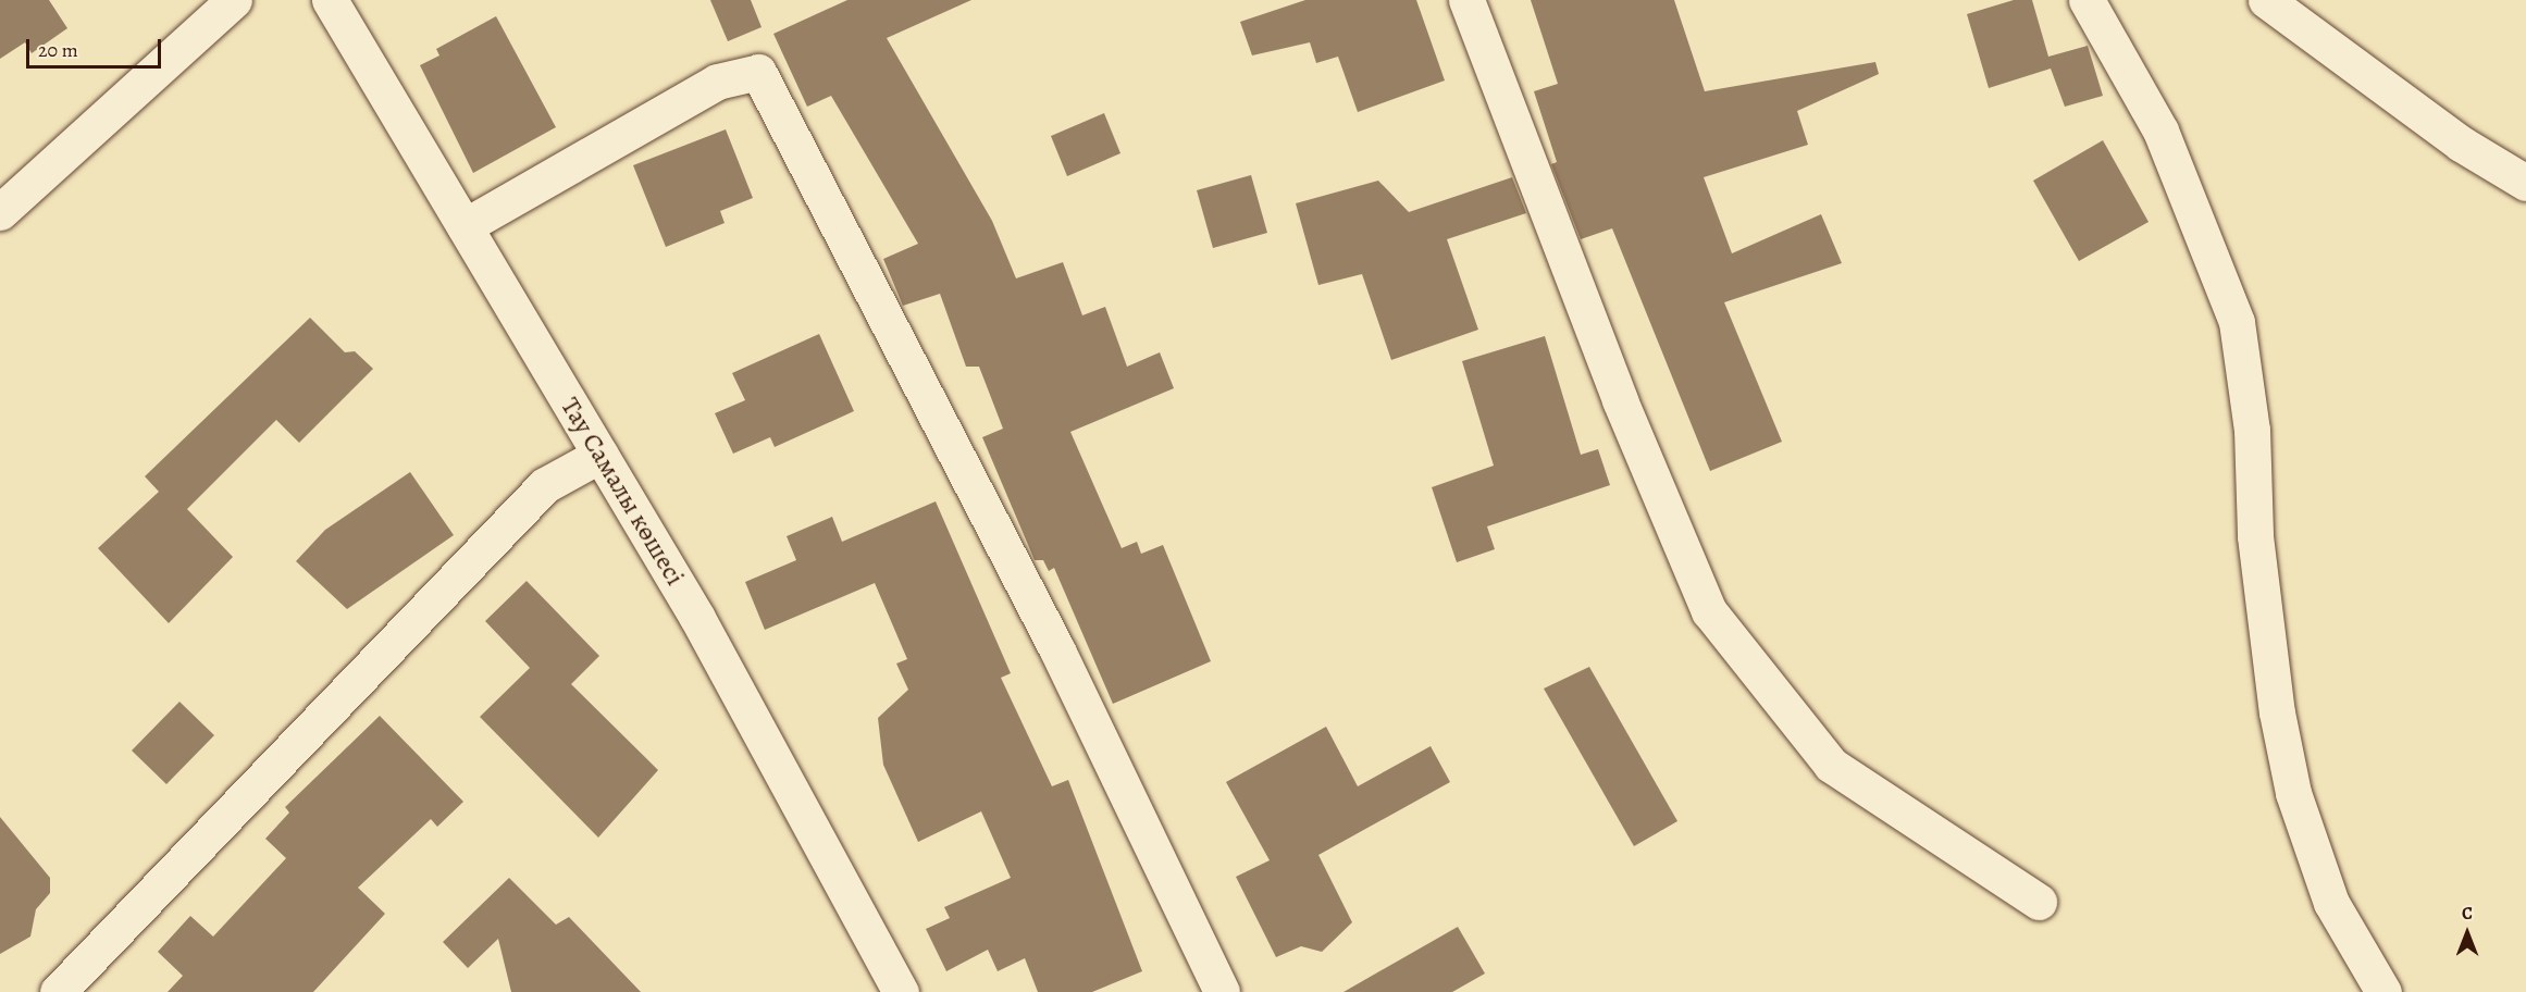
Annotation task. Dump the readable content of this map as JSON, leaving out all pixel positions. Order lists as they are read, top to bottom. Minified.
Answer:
{"streets":{"street":["Тау Самалы көшесі"]},"scale_bar":"20 m","north":"top"}
